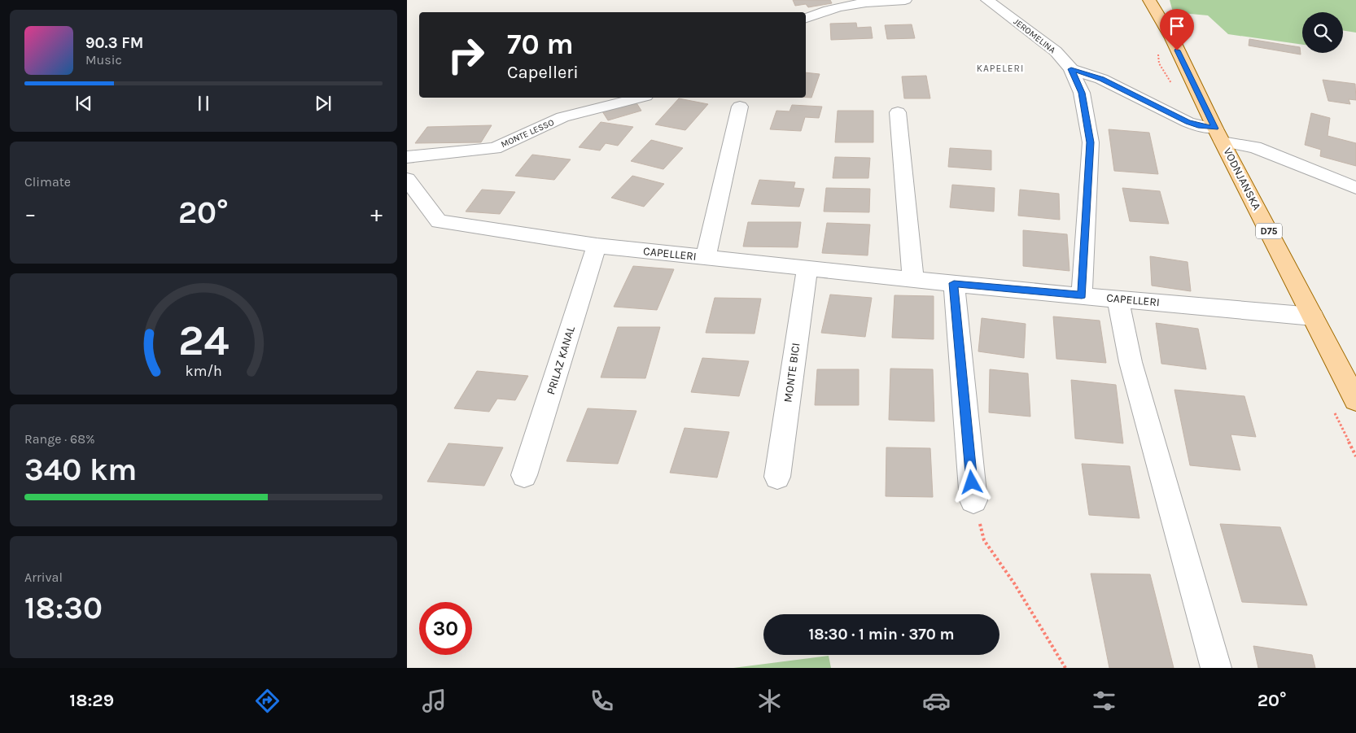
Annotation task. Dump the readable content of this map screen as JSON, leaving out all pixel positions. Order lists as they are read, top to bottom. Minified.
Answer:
{"streets":{"main road":["VODNJANSKA","D75"],"street":["JEROMELINA","MONTE LESSO","CAPELLERI","PRILAZ KANAL","MONTE BICI"]},"crossings":[["JEROMELINA","VODNJANSKA"],["VODNJANSKA","CAPELLERI"],["CAPELLERI","PRILAZ KANAL"],["CAPELLERI","MONTE BICI"]],"districts":["KAPELERI"],"page":{"turn":["70 m","Capelleri"],"song":["90.3 FM","Music"],"tile":["Climate",["Range · 68%","340 km"],["Arrival","18:30"]],"heat":["−","20°","+"],"limit":"30","trip":"18:30 · 1 min · 370 m","tabs":["18:29","20°"],"gauge":["24","km/h"]}}
